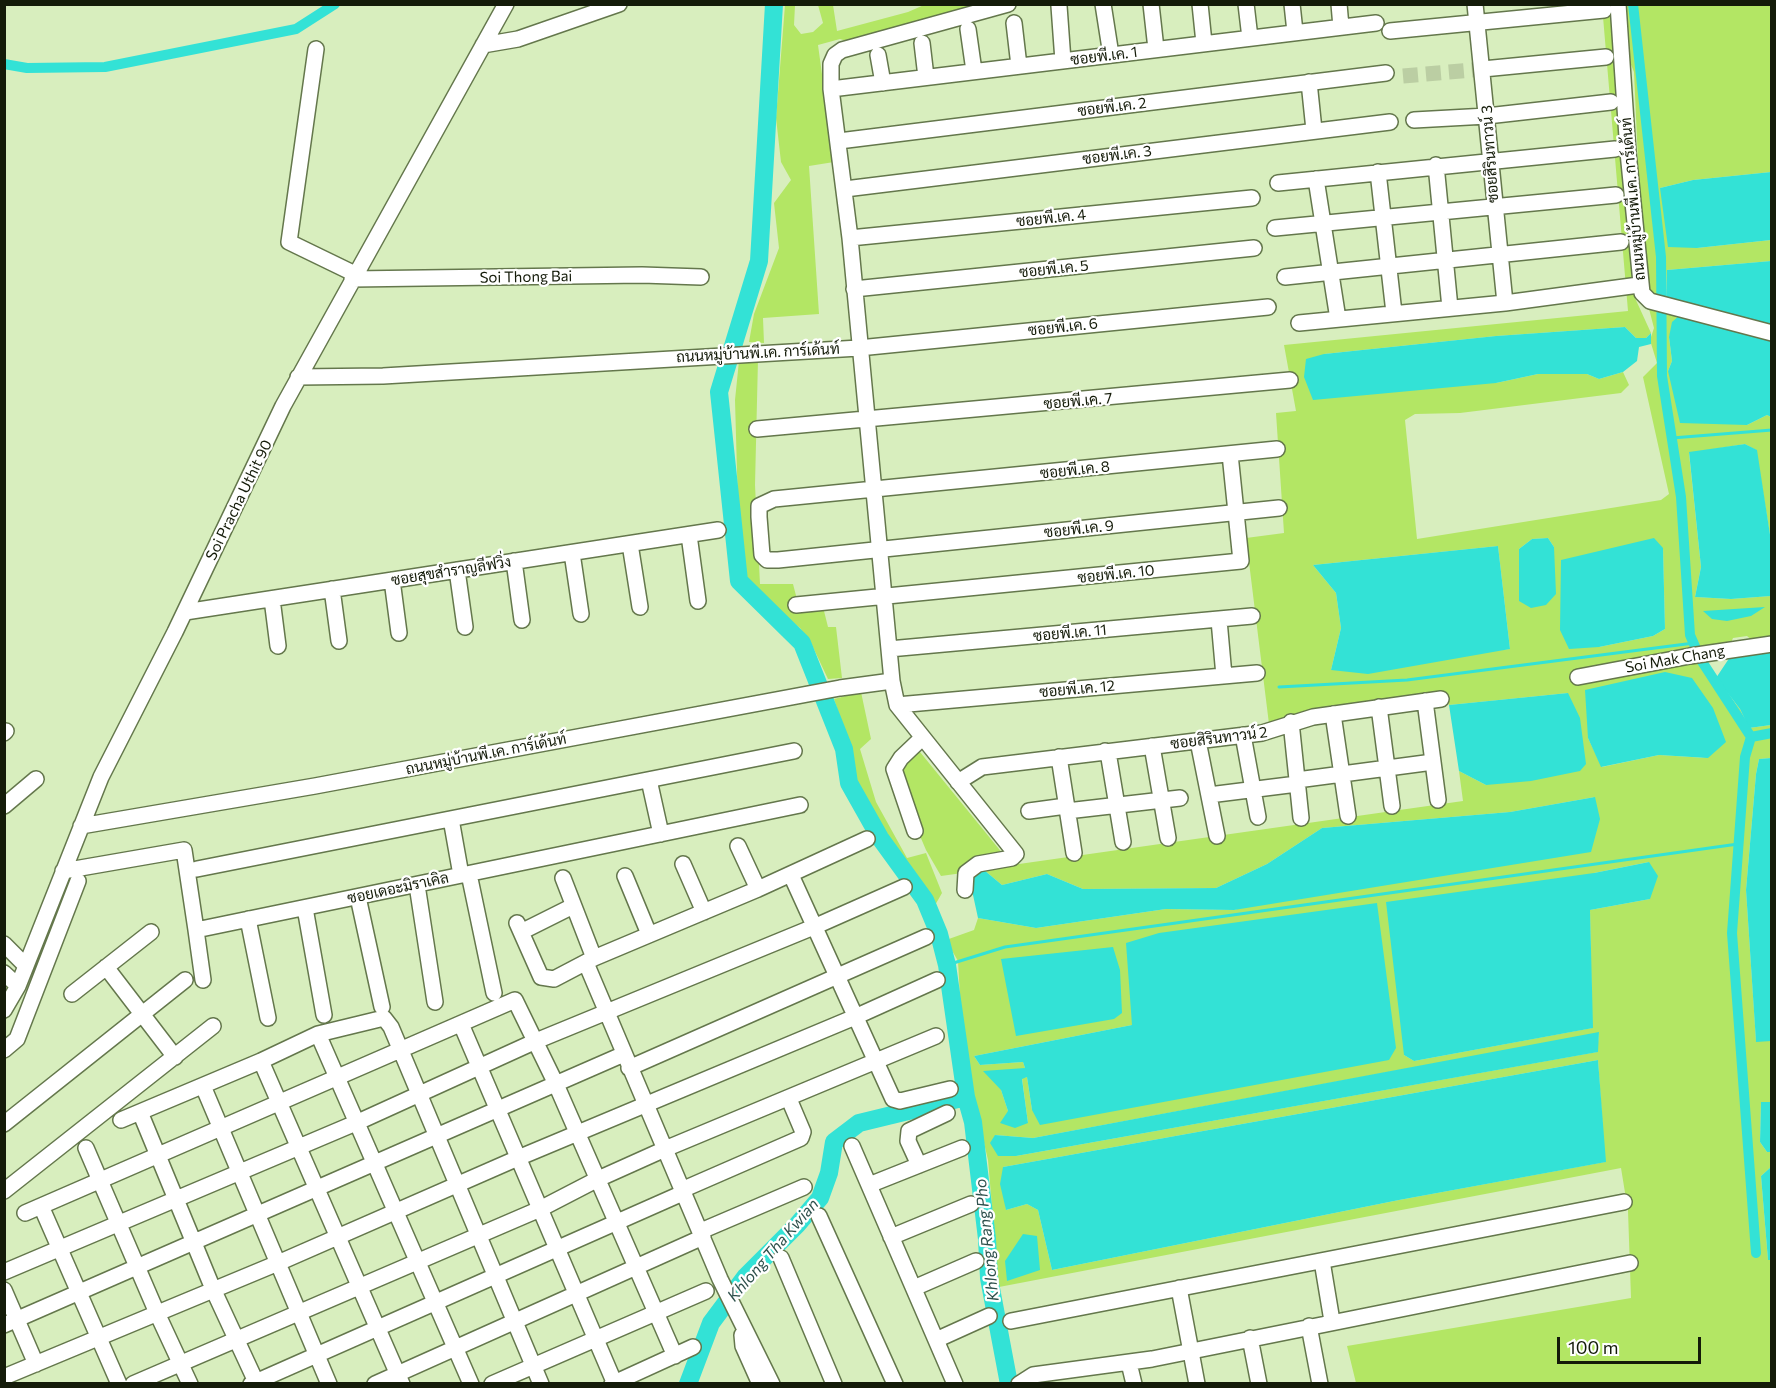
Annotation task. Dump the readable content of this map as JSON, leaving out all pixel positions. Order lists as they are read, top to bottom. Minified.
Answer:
{"streets":{"street":["ซอยพี.เค. 1","ซอยพี.เค. 2","ซอยสิรินทาวน์ 3","ซอยพี.เค. 3","ถนนหมู่บ้านพี.เค. การ์เด้นท์","ซอยพี.เค. 4","ซอยพี.เค. 5","Soi Thong Bai","ซอยพี.เค. 6","ซอยพี.เค. 7","ซอยพี.เค. 8","Soi Pracha Uthit 90","ซอยพี.เค. 9","ซอยสุขสำราญลีฟวิ่ง","ซอยพี.เค. 10","ซอยพี.เค. 11","Soi Mak Chang","ซอยพี.เค. 12","ซอยสิรินทาวน์ 2","ซอยเดอะมิราเคิล"]},"crossings":[["ซอยพี.เค. 1","ถนนหมู่บ้านพี.เค. การ์เด้นท์"],["ซอยพี.เค. 2","ถนนหมู่บ้านพี.เค. การ์เด้นท์"],["ซอยพี.เค. 3","ถนนหมู่บ้านพี.เค. การ์เด้นท์"],["ถนนหมู่บ้านพี.เค. การ์เด้นท์","ซอยพี.เค. 4"],["ถนนหมู่บ้านพี.เค. การ์เด้นท์","ซอยพี.เค. 5"],["ถนนหมู่บ้านพี.เค. การ์เด้นท์","ซอยพี.เค. 6"],["ถนนหมู่บ้านพี.เค. การ์เด้นท์","ซอยพี.เค. 7"],["ถนนหมู่บ้านพี.เค. การ์เด้นท์","ซอยพี.เค. 8"],["ถนนหมู่บ้านพี.เค. การ์เด้นท์","Soi Pracha Uthit 90"],["ถนนหมู่บ้านพี.เค. การ์เด้นท์","ซอยพี.เค. 9"],["ถนนหมู่บ้านพี.เค. การ์เด้นท์","ซอยพี.เค. 10"],["ถนนหมู่บ้านพี.เค. การ์เด้นท์","ซอยพี.เค. 11"],["ถนนหมู่บ้านพี.เค. การ์เด้นท์","ซอยพี.เค. 12"],["ถนนหมู่บ้านพี.เค. การ์เด้นท์","ซอยสิรินทาวน์ 2"],["Soi Thong Bai","Soi Pracha Uthit 90"],["ซอยพี.เค. 8","ซอยพี.เค. 9"],["ซอยพี.เค. 8","ซอยพี.เค. 10"],["Soi Pracha Uthit 90","ซอยสุขสำราญลีฟวิ่ง"],["ซอยพี.เค. 9","ซอยพี.เค. 10"]],"water":["Khlong Rang Pho","Khlong Tha Kwian"],"scale_bar":"100 m"}
